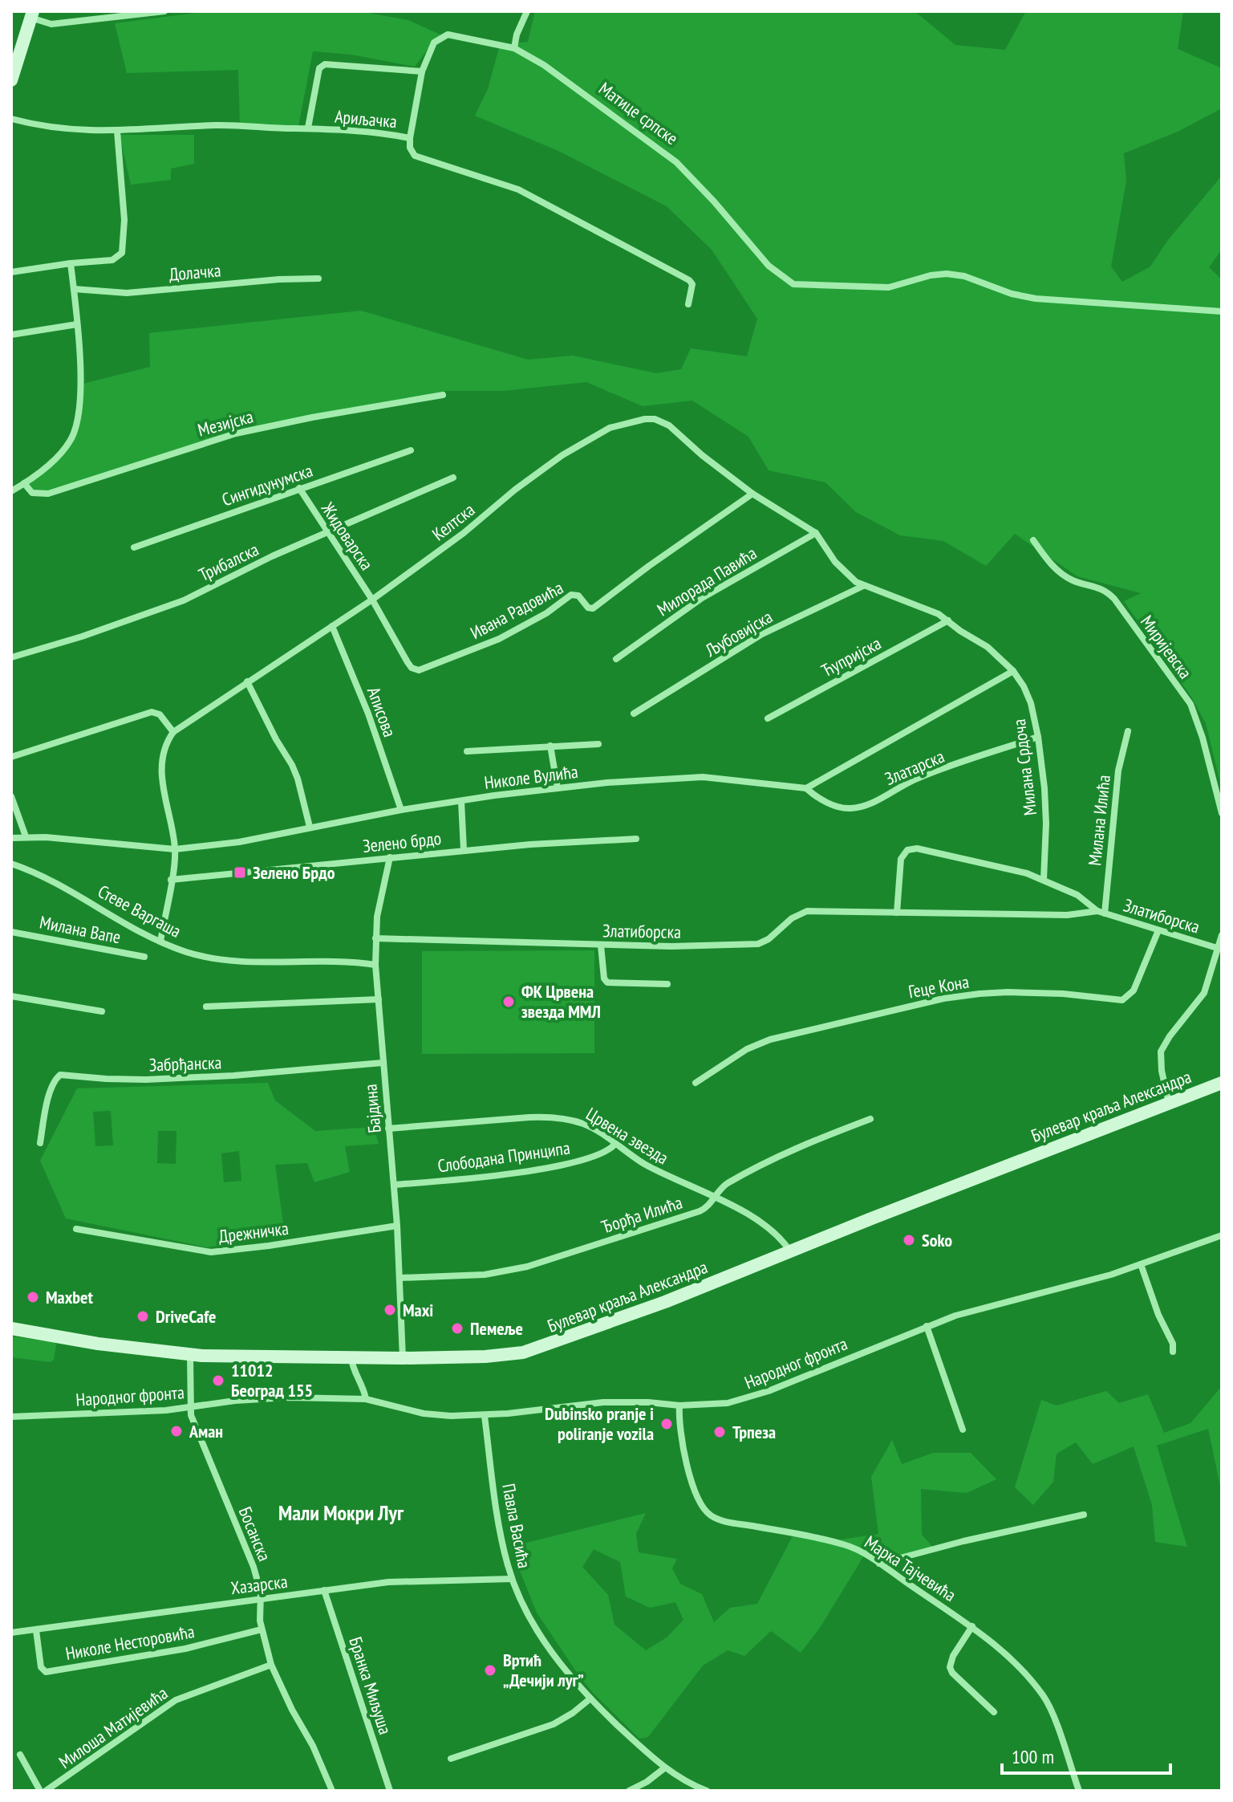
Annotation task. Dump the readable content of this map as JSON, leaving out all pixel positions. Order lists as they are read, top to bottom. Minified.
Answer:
{"streets":{"main road":["Булевар краља Александра"],"street":["Матице српске","Ариљачка","Долачка","Мезијска","Сингидунумска","Келтска","Жидоварска","Трибалска","Милорада Павића","Ивана Радовића","Љубовијска","Миријевска","Ћупријска","Аписова","Златарска","Милана Срдоча","Николе Вулића","Милана Илића","Зелено брдо","Стеве Варгаша","Златиборска","Милана Вапе","Геце Кона","Забрђанска","Бајдина","Црвена звезда","Слободана Принципа","Ђорђа Илића","Дрежничка","Народног фронта","Павла Васића","Босанска","Марка Тајчевића","Хазарска","Николе Несторовића","Бранка Миљуша","Милоша Матијевића"]},"crossings":[["Матице српске","Ариљачка"],["Сингидунумска","Жидоварска"],["Келтска","Жидоварска"],["Келтска","Ивана Радовића"],["Келтска","Аписова"],["Келтска","Милана Срдоча"],["Жидоварска","Трибалска"],["Жидоварска","Ивана Радовића"],["Милорада Павића","Милана Срдоча"],["Ивана Радовића","Милана Срдоча"],["Љубовијска","Милана Срдоча"],["Ћупријска","Милана Срдоча"],["Аписова","Николе Вулића"],["Златарска","Милана Срдоча"],["Златарска","Николе Вулића"],["Милана Срдоча","Златиборска"],["Милана Илића","Златиборска"],["Зелено брдо","Бајдина"],["Стеве Варгаша","Бајдина"],["Златиборска","Геце Кона"],["Златиборска","Бајдина"],["Забрђанска","Бајдина"],["Булевар краља Александра","Бајдина"],["Булевар краља Александра","Црвена звезда"],["Булевар краља Александра","Босанска"],["Бајдина","Црвена звезда"],["Бајдина","Слободана Принципа"],["Бајдина","Ђорђа Илића"],["Бајдина","Дрежничка"],["Црвена звезда","Слободана Принципа"],["Црвена звезда","Ђорђа Илића"],["Народног фронта","Павла Васића"],["Народног фронта","Босанска"],["Народног фронта","Марка Тајчевића"],["Павла Васића","Хазарска"],["Босанска","Хазарска"],["Босанска","Николе Несторовића"],["Босанска","Милоша Матијевића"],["Хазарска","Николе Несторовића"],["Хазарска","Бранка Миљуша"]],"districts":["Мали Мокри Луг"],"places":{"transit":["Зелено Брдо"],"other":["ФК Црвена звезда ММЛ","Soko","Maxbet","Maxi","DriveCafe","Пемеље","11012 Београд 155","Dubinsko pranje i poliranje vozila","Аман","Трпеза","Вртић „Дечији луг”"]},"scale_bar":"100 m"}
